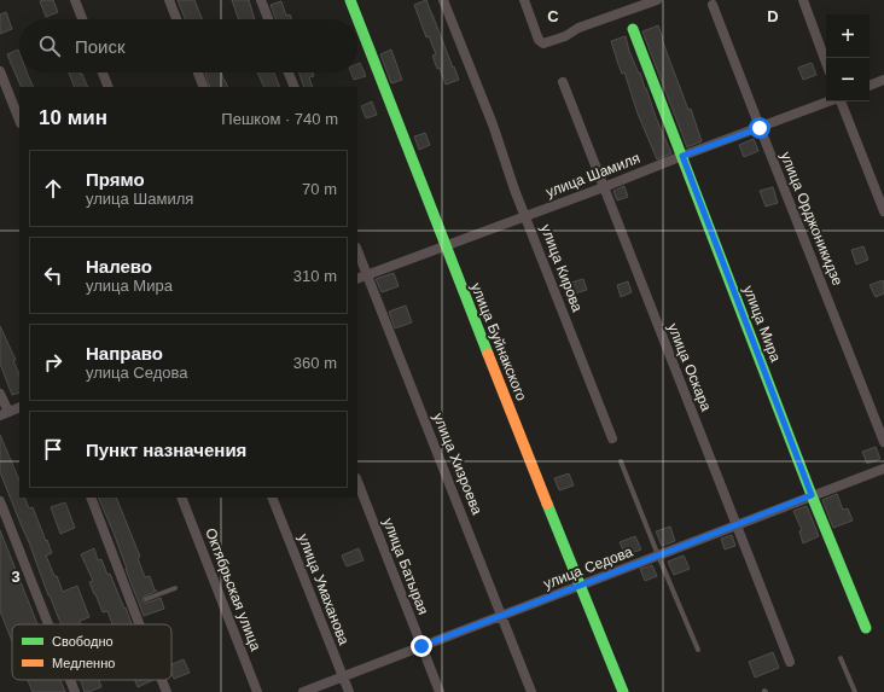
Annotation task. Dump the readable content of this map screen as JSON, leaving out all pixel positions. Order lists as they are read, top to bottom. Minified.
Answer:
{"streets":{"street":["улица Шамиля","улица Орджоникидзе","улица Кирова","улица Мира","улица Буйнакского","улица Оскара","улица Хизроева","улица Батырая","улица Седова","Октябрьская улица","улица Умаханова"]},"crossings":[["улица Шамиля","улица Орджоникидзе"],["улица Шамиля","улица Кирова"],["улица Шамиля","улица Мира"],["улица Шамиля","улица Буйнакского"],["улица Шамиля","улица Оскара"],["улица Шамиля","улица Хизроева"],["улица Мира","улица Седова"],["улица Буйнакского","улица Седова"],["улица Оскара","улица Седова"],["улица Хизроева","улица Седова"],["улица Батырая","улица Седова"],["улица Седова","улица Умаханова"]],"legend":["Свободно","Медленно"],"page":{"map_buttons":["+","−"],"search":"Поиск","heading":["10 мин","Пешком · 740 m"],"list":[["Прямо","улица Шамиля","70 m"],["Налево","улица Мира","310 m"],["Направо","улица Седова","360 m"],"Пункт назначения"]},"grid":{"columns":["C","D"],"rows":["3"]}}
